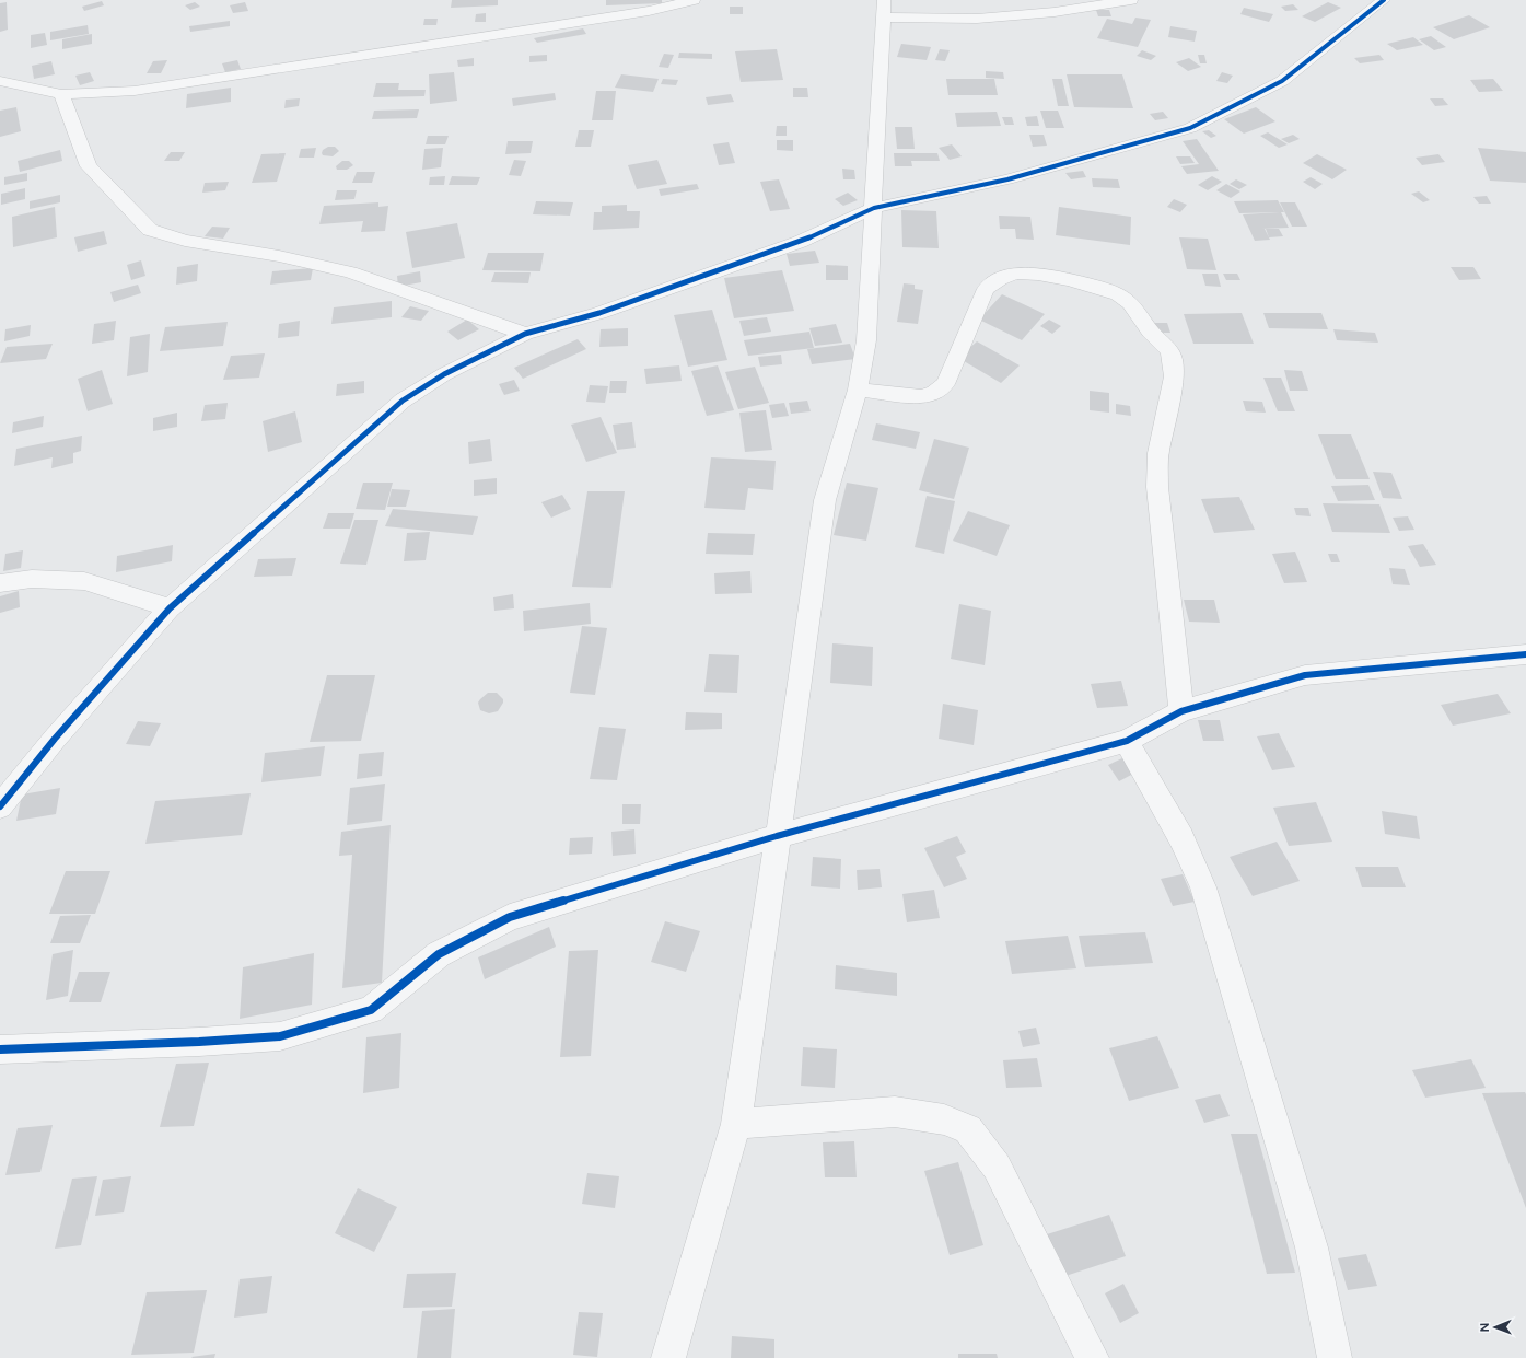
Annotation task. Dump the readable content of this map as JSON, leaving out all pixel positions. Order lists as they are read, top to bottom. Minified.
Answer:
{"north":"left"}
